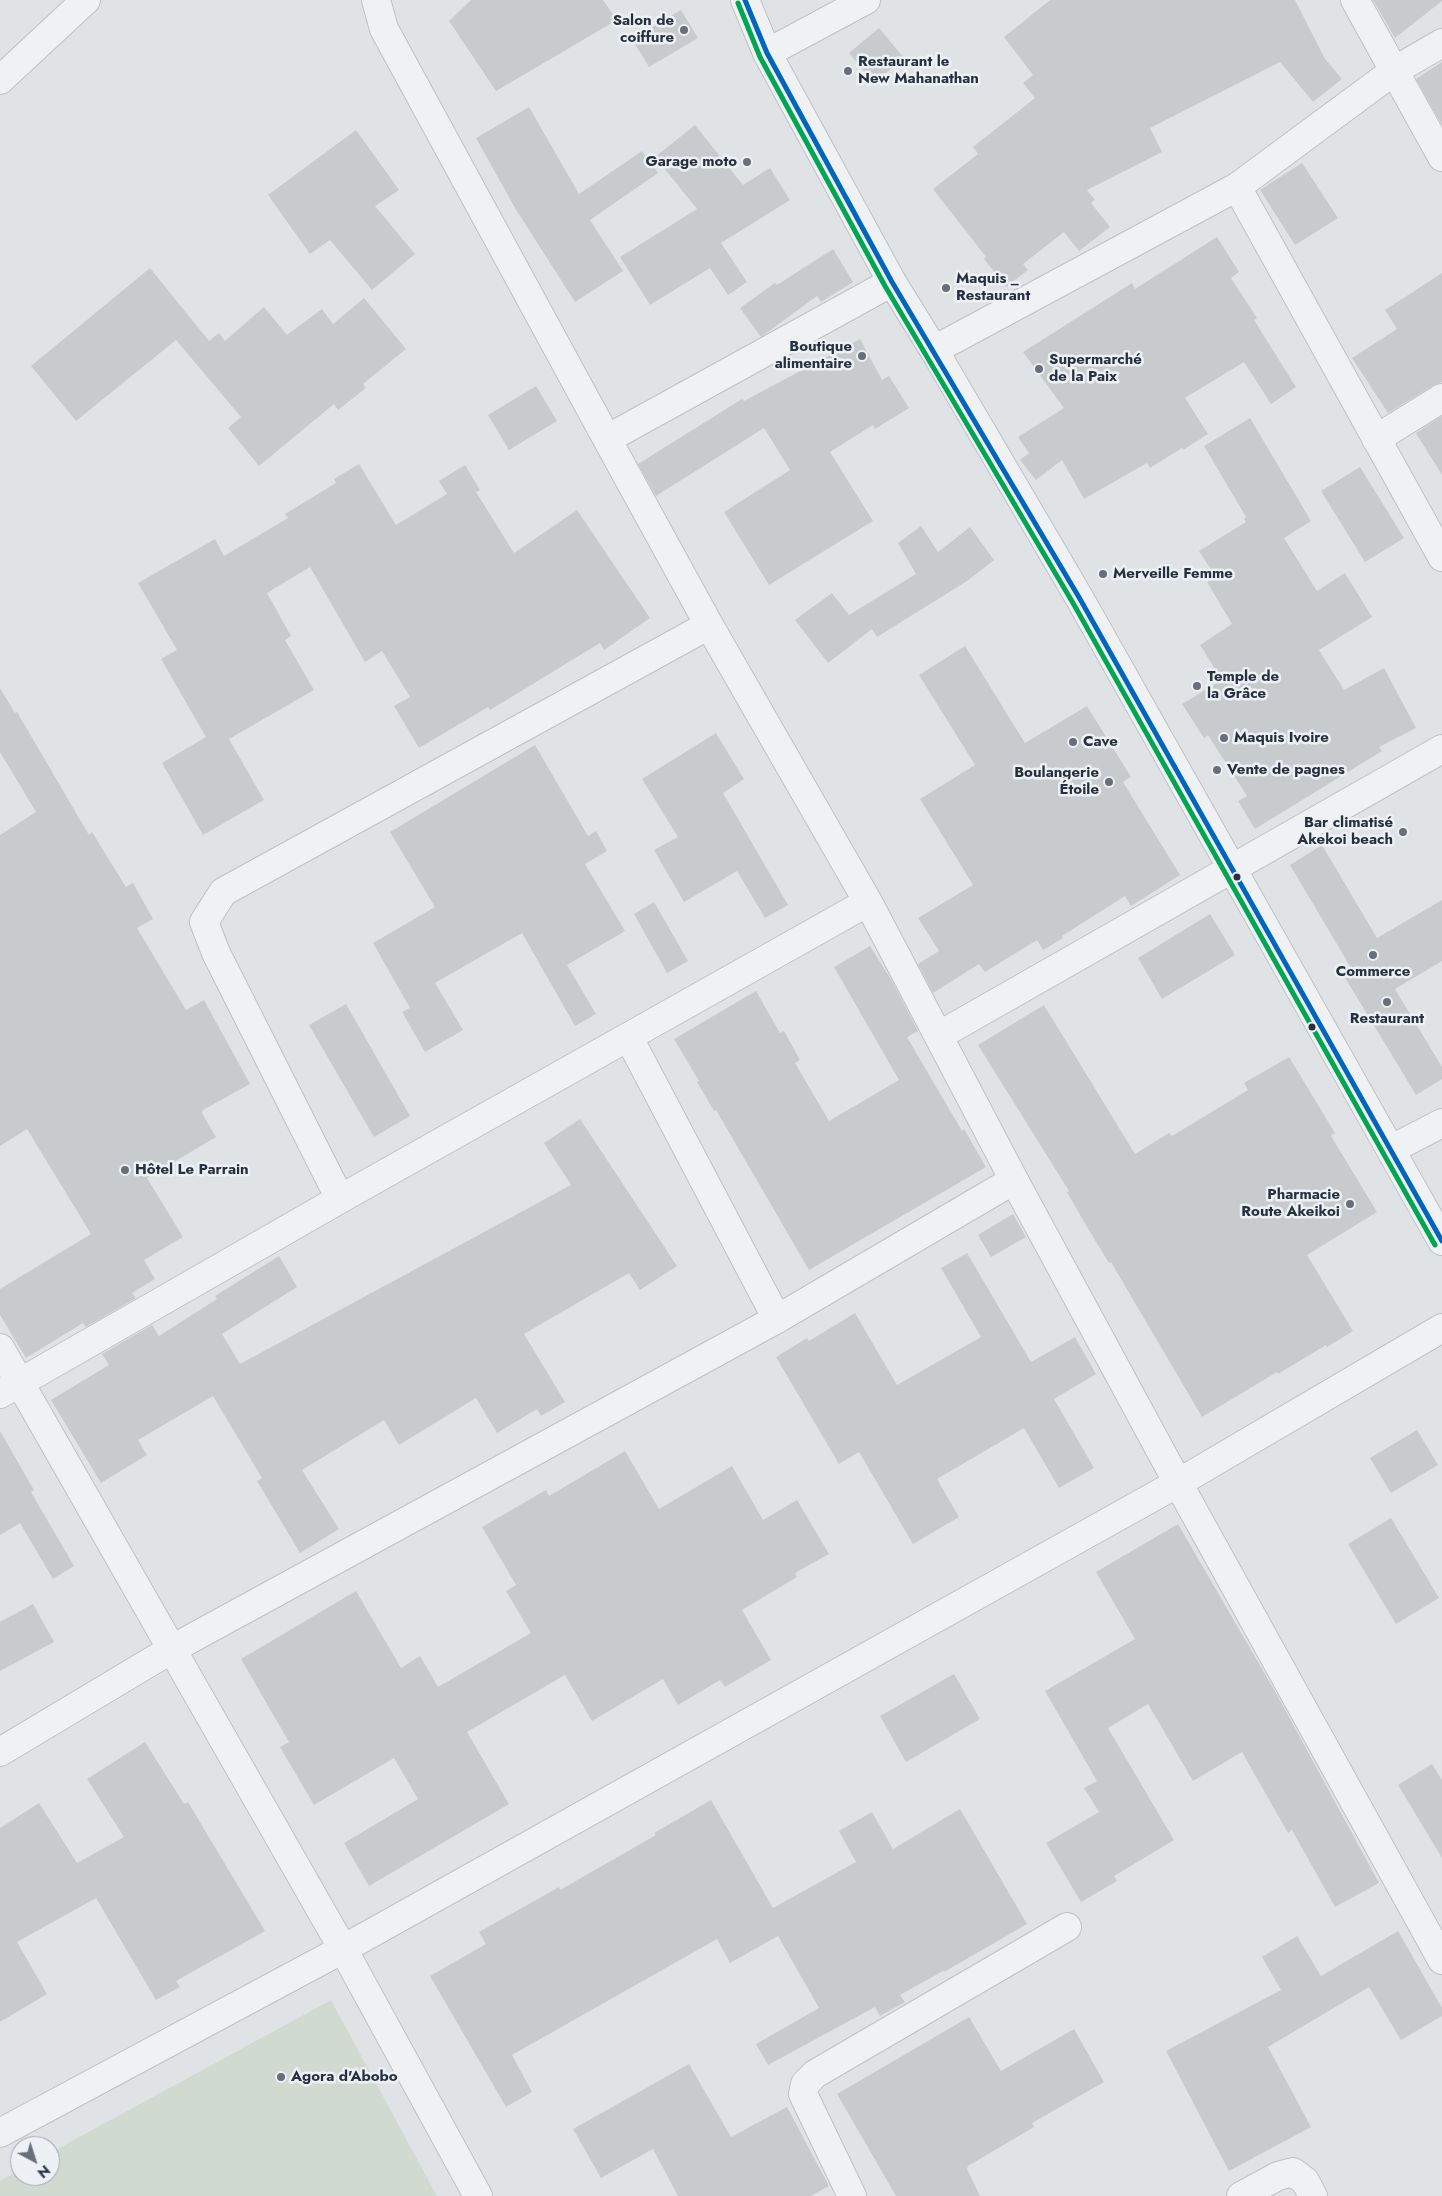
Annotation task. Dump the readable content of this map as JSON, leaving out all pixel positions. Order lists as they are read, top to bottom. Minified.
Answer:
{"places":["Salon de coiffure","Restaurant le New Mahanathan","Garage moto","Maquis _ Restaurant","Boutique alimentaire","Supermarché de la Paix","Merveille Femme","Temple de la Grâce","Maquis Ivoire","Cave","Vente de pagnes","Boulangerie Étoile","Bar climatisé Akekoi beach","Commerce","Restaurant","Hôtel Le Parrain","Pharmacie Route Akeikoi","Agora d'Abobo"],"north":"bottom right"}
